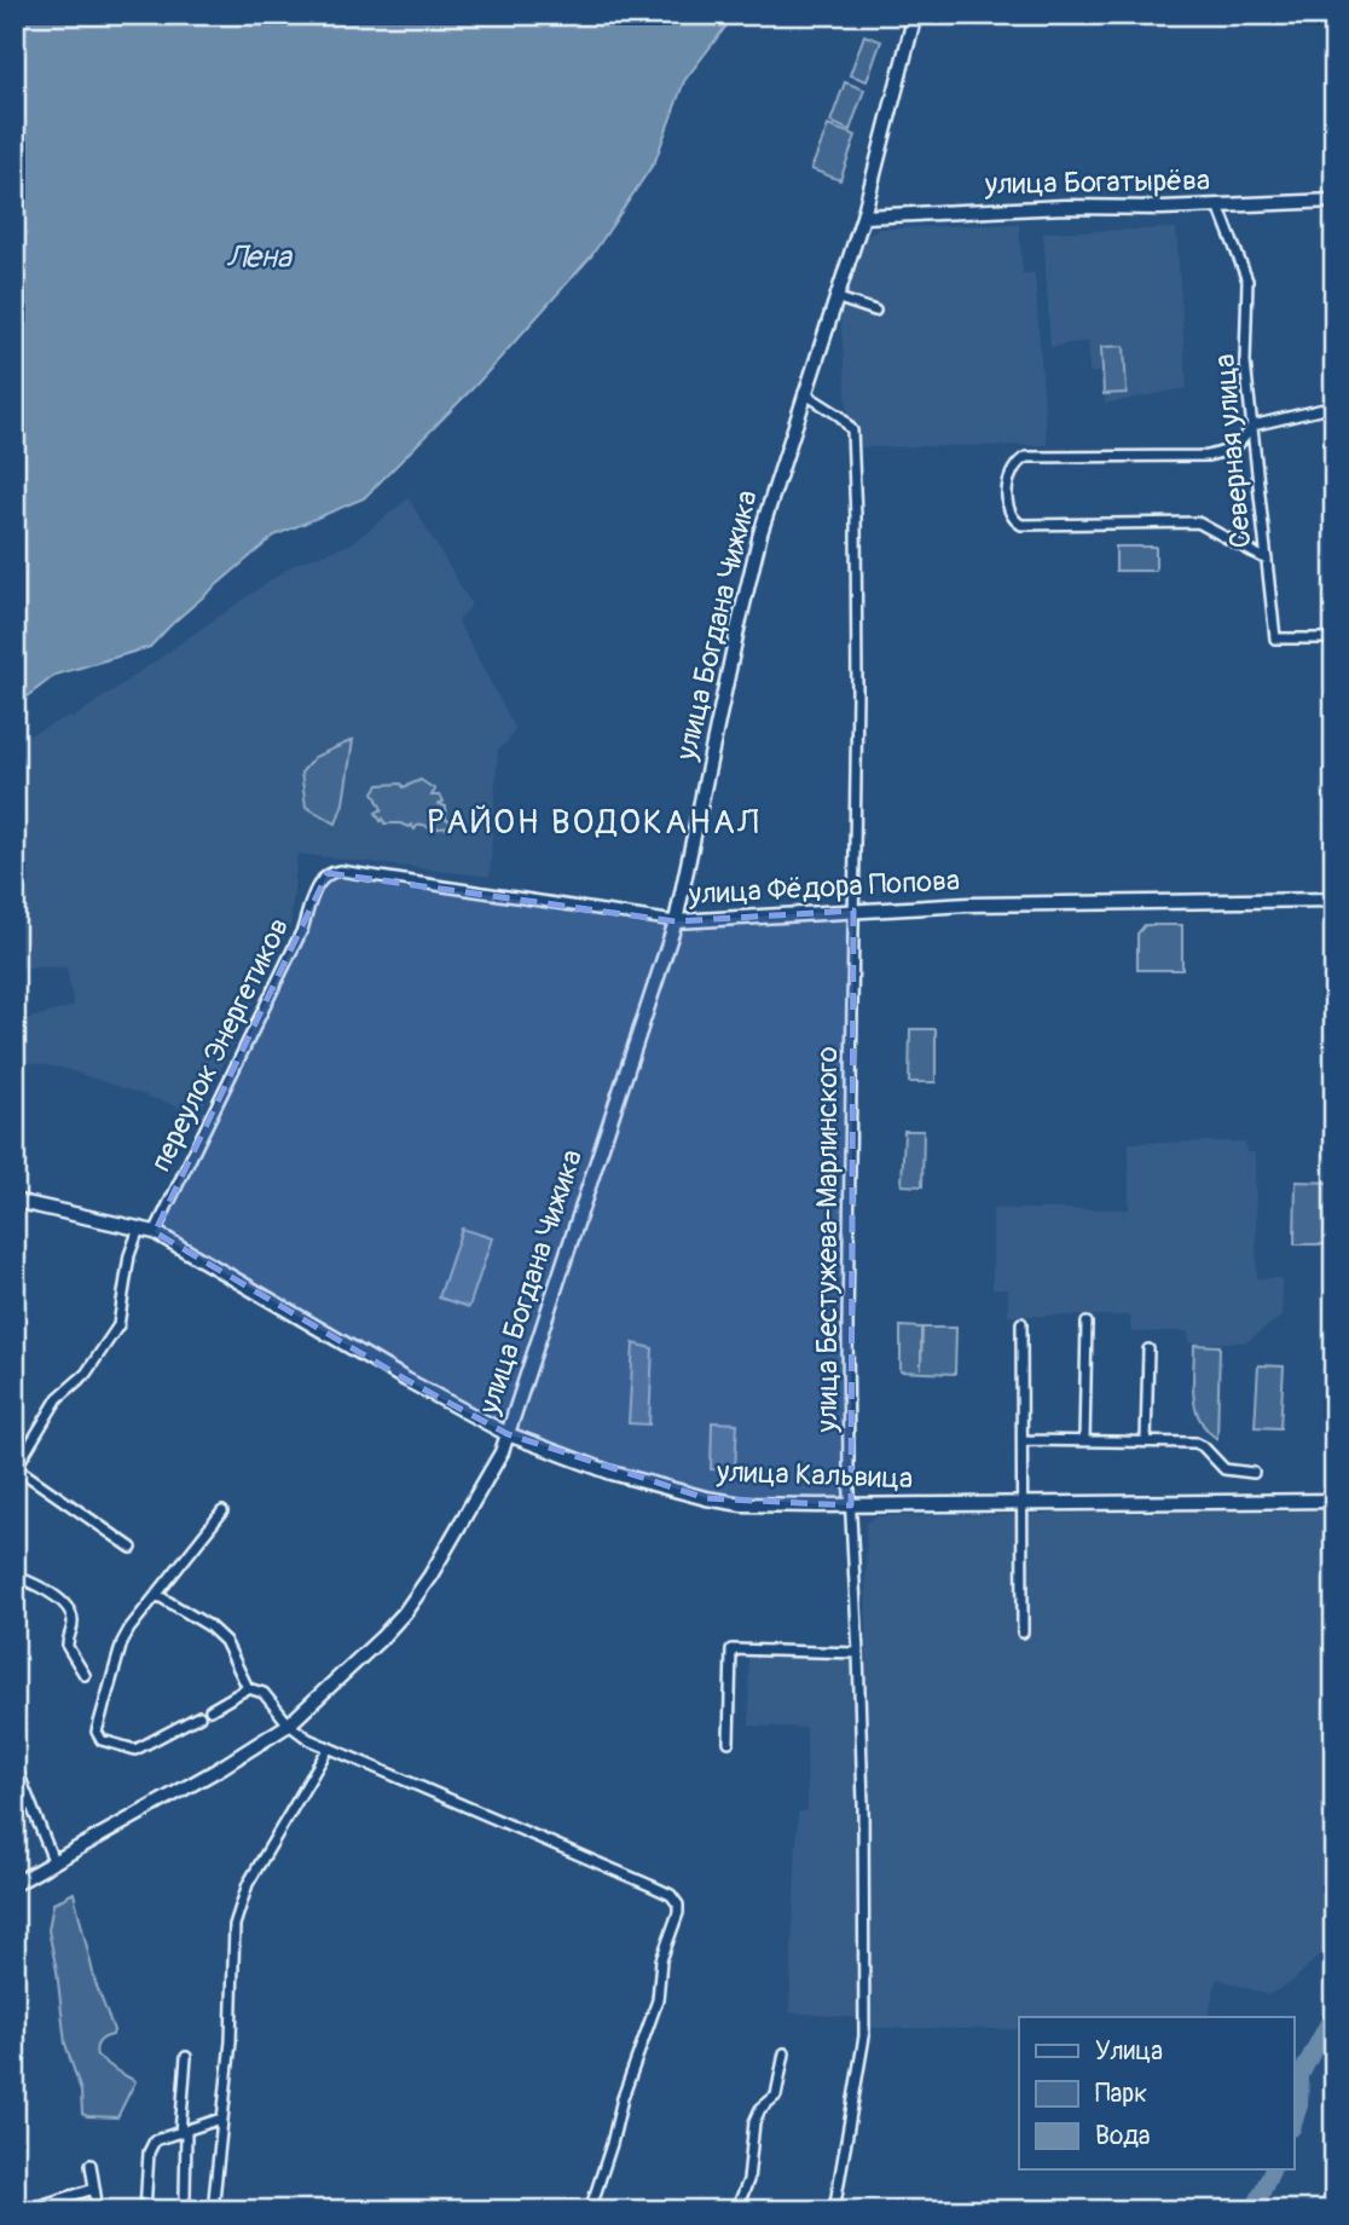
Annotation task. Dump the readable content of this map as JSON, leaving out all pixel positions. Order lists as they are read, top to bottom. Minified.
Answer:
{"streets":{"main road":["улица Богатырёва","улица Богдана Чижика","улица Фёдора Попова","улица Кальвица"],"street":["Северная улица","переулок Энергетиков","улица Бестужева-Марлинского"]},"crossings":[["улица Богатырёва","Северная улица"],["улица Богатырёва","улица Богдана Чижика"],["улица Богдана Чижика","улица Фёдора Попова"],["улица Богдана Чижика","улица Бестужева-Марлинского"],["улица Богдана Чижика","улица Кальвица"],["улица Фёдора Попова","переулок Энергетиков"],["улица Фёдора Попова","улица Бестужева-Марлинского"],["переулок Энергетиков","улица Кальвица"],["улица Бестужева-Марлинского","улица Кальвица"]],"districts":["РАЙОН ВОДОКАНАЛ"],"water":["Лена"],"legend":["Улица","Парк","Вода"]}
